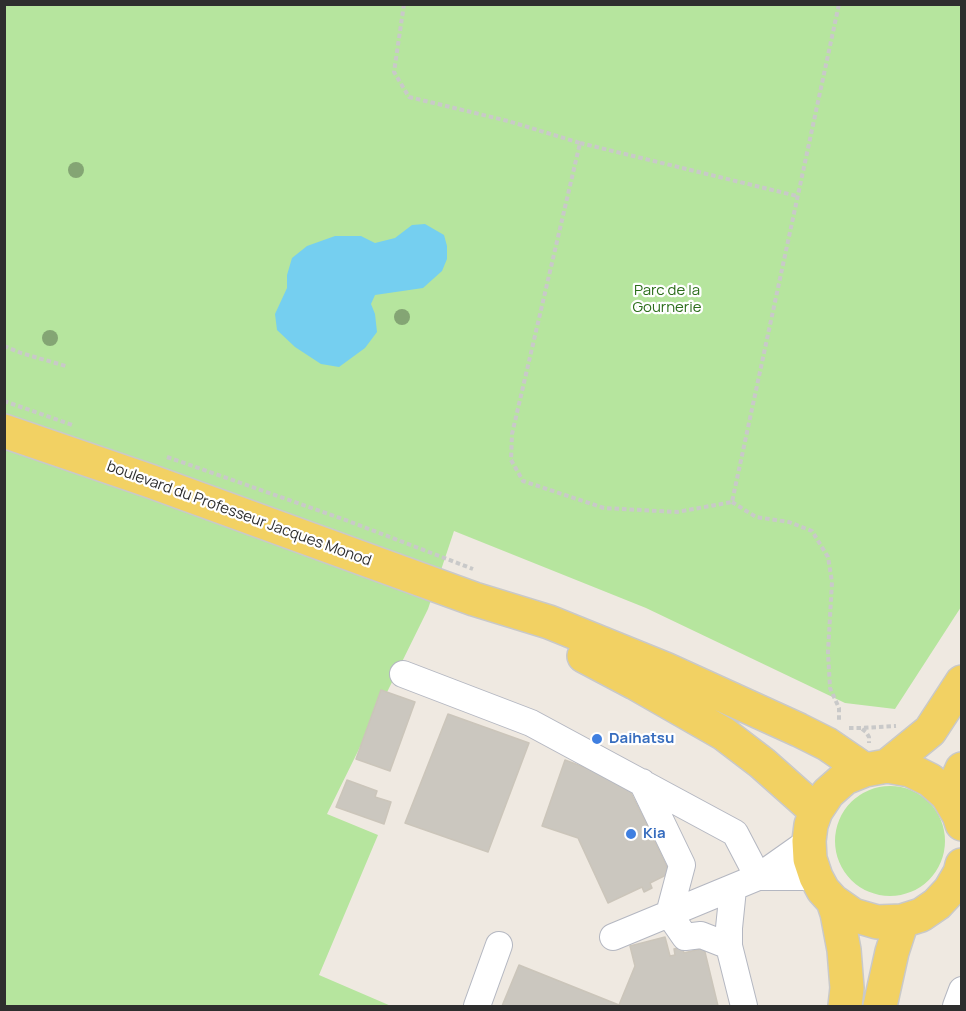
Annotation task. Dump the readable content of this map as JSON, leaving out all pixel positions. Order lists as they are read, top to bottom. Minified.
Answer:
{"streets":{"main road":["boulevard du Professeur Jacques Monod"]},"parks":["Parc de la Gournerie"],"places":["Daihatsu","Kia"]}
